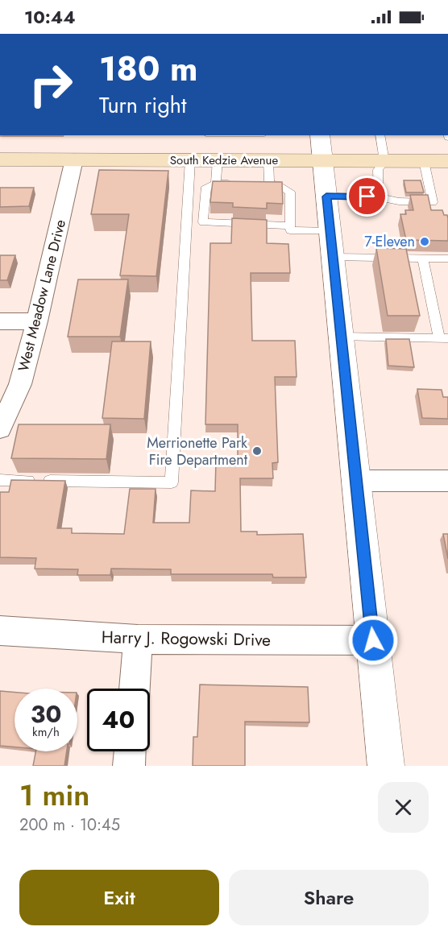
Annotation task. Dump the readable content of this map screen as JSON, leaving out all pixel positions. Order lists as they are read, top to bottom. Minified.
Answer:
{"streets":{"main road":["South Kedzie Avenue"],"street":["West Meadow Lane Drive","Harry J. Rogowski Drive"]},"crossings":[["South Kedzie Avenue","West Meadow Lane Drive"]],"places":["7-Eleven","Merrionette Park Fire Department"],"page":{"status":"10:44","turn":["180 m","Turn right"],"speed":"30 km/h","limit":"40","heading":["1 min","200 m · 10:45"],"buttons":["Exit","Share"]}}
